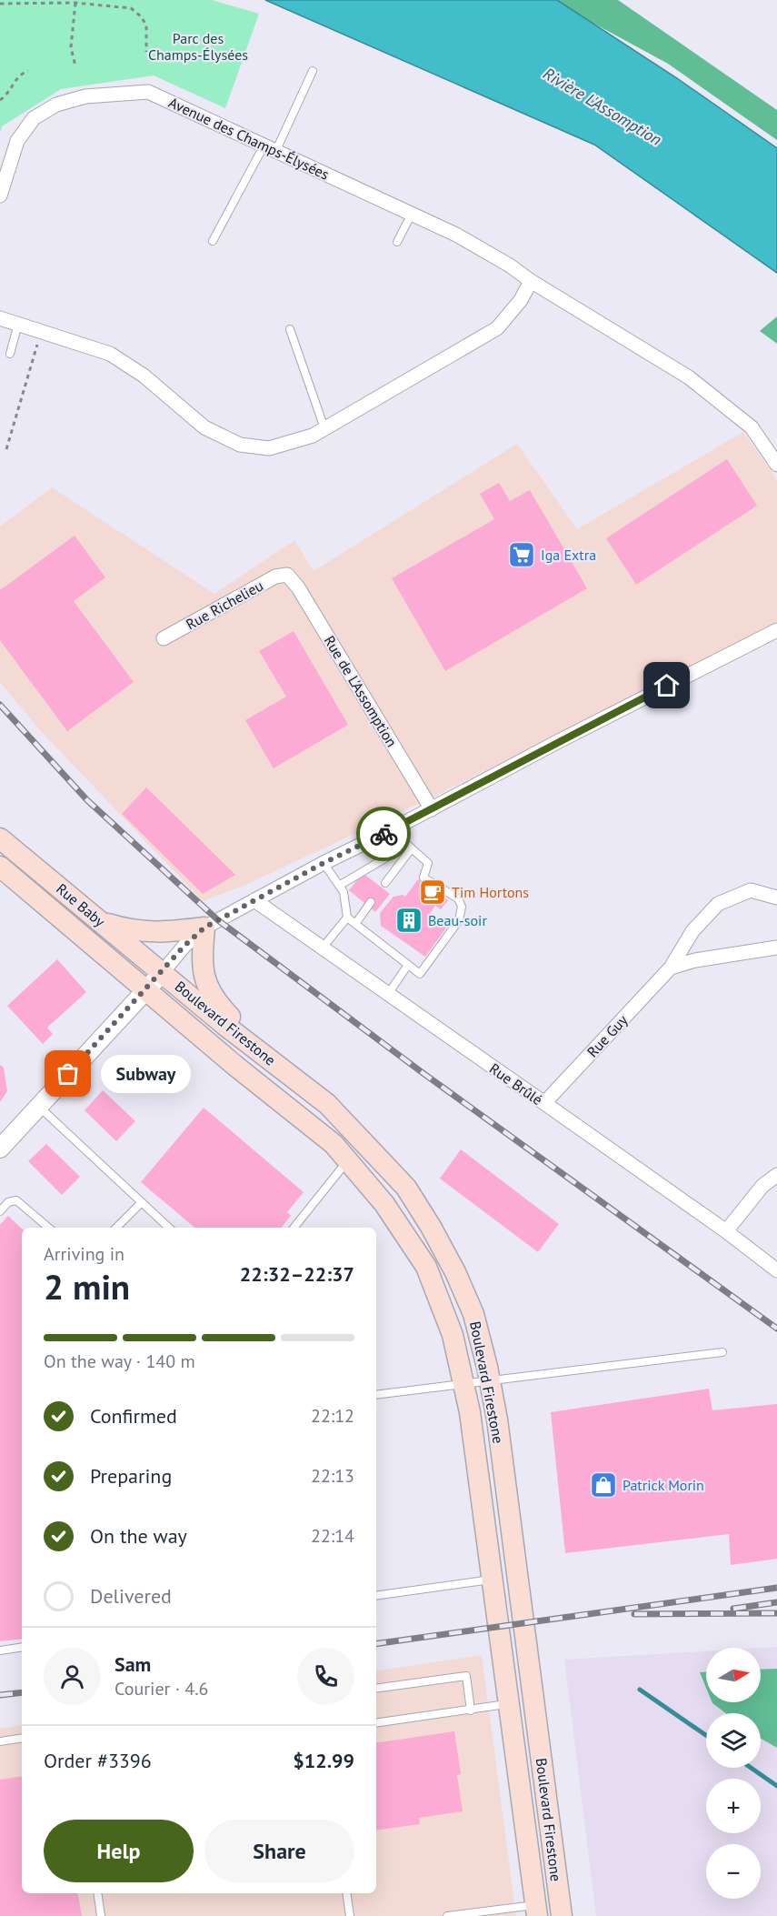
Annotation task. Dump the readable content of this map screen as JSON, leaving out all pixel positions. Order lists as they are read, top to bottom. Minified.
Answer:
{"streets":{"main road":["Rue Baby","Boulevard Firestone"],"street":["Avenue des Champs-Élysées","Rue Richelieu","Rue de L'Assomption","Rue Guy","Rue Brûlé"]},"crossings":[["Rue Richelieu","Rue de L'Assomption"],["Rue Baby","Boulevard Firestone"],["Rue Guy","Rue Brûlé"]],"water":["Rivière L'Assomption"],"parks":["Parc des Champs-Élysées"],"places":{"supermarket":["Iga Extra"],"cafe":["Tim Hortons"],"building":["Beau-soir"],"other":["Subway"],"shop":["Patrick Morin"]},"north":"right","page":{"bubble":"Subway","heading":["2 min","Arriving in","22:32–22:37"],"panel":["Sam","Courier · 4.6","Order #3396","$12.99"],"bar":"On the way · 140 m","list":[["Confirmed","22:12"],["Preparing","22:13"],["On the way","22:14"],"Delivered"],"map_buttons":["+","−"],"buttons":["Help","Share"]}}
